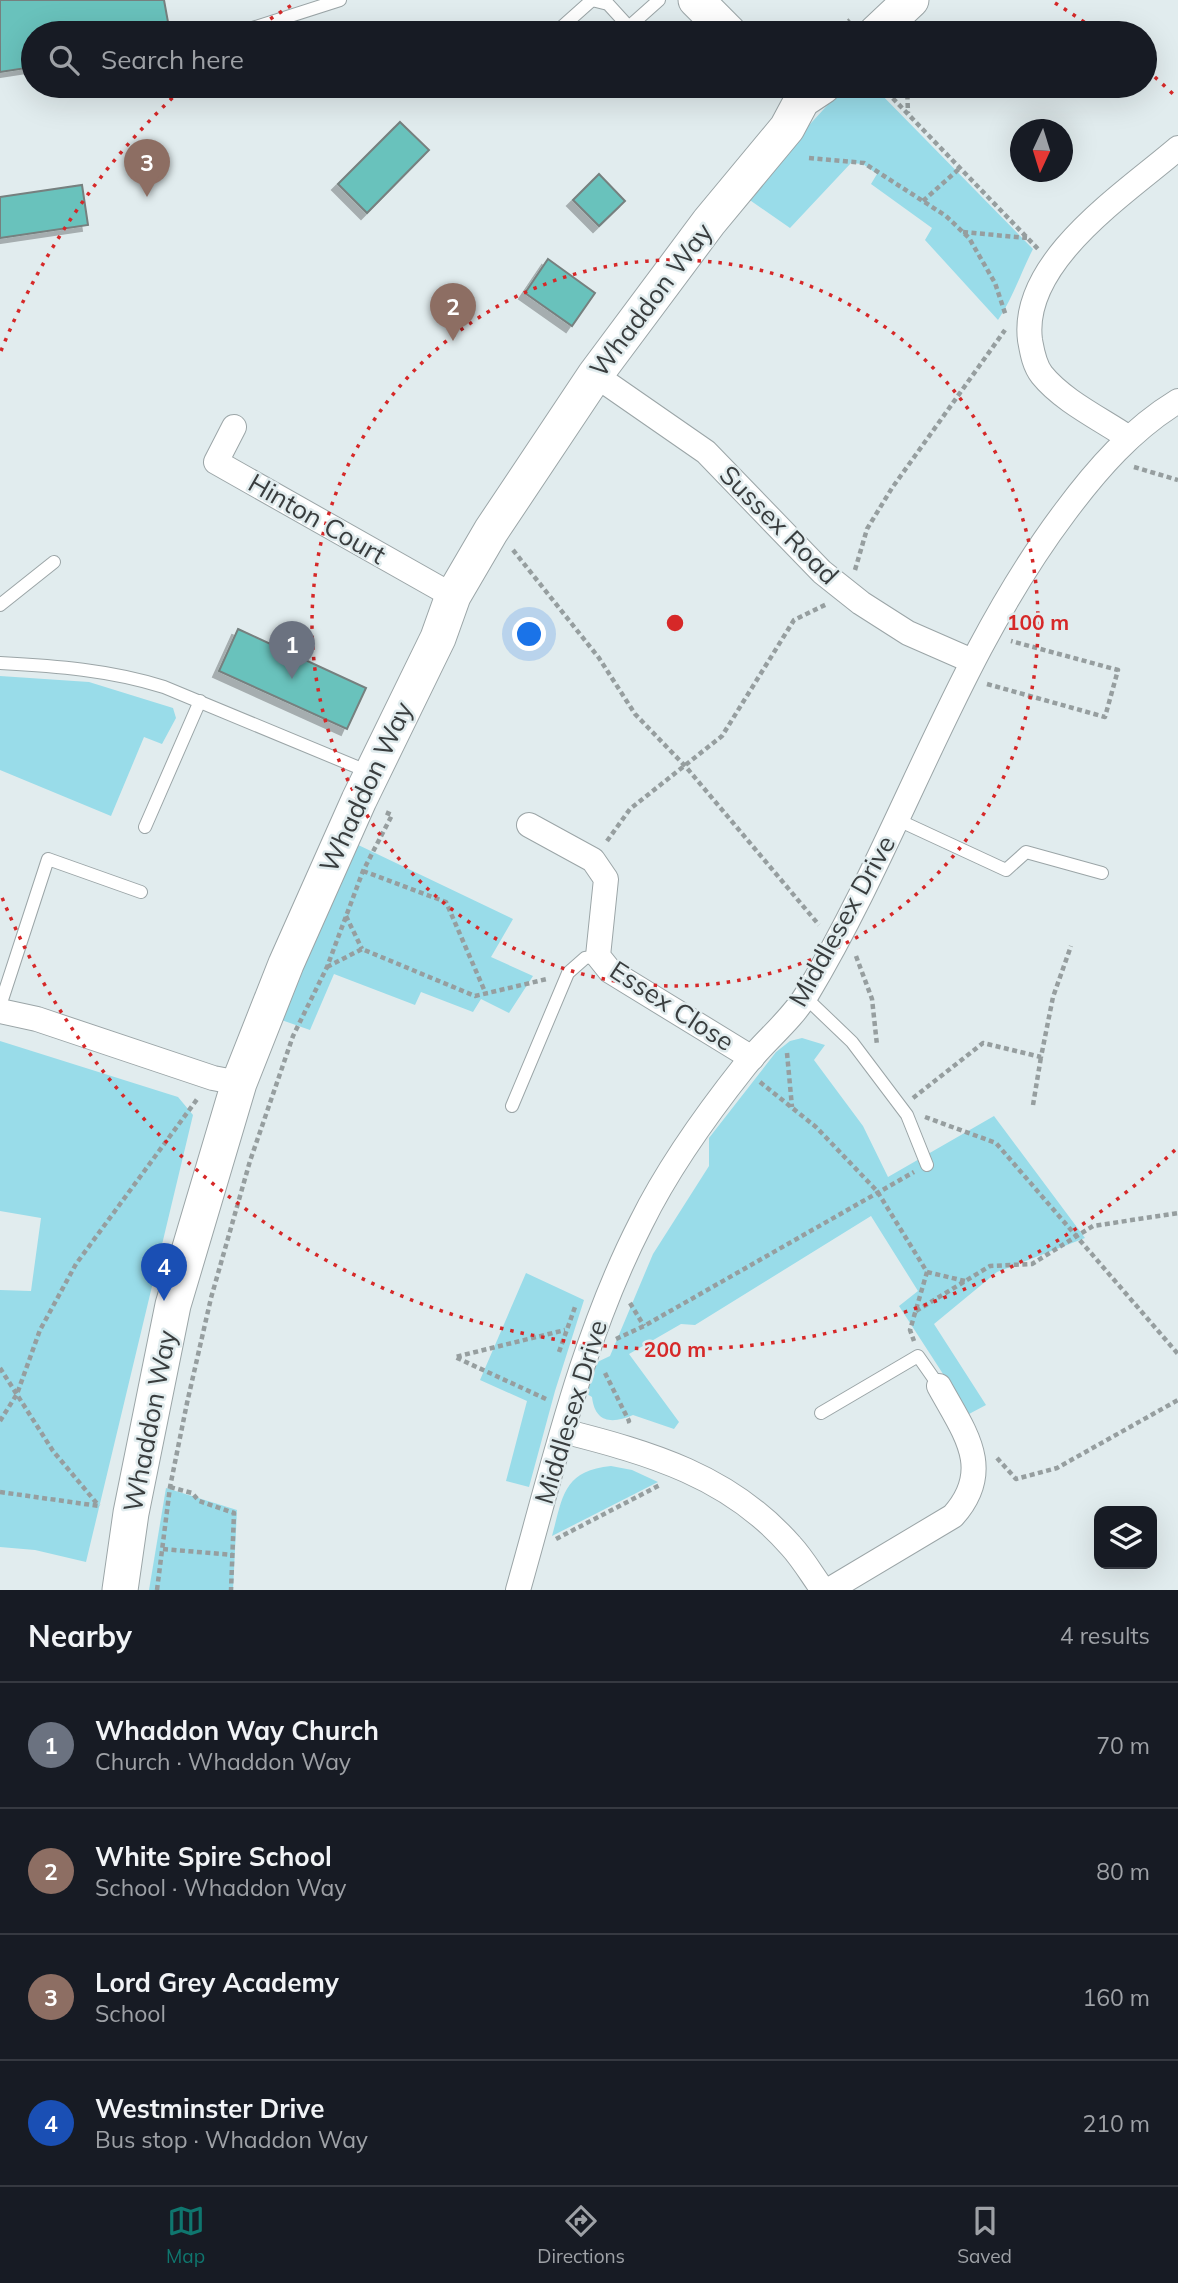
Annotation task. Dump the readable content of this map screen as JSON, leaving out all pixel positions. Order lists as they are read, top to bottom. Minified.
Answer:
{"streets":{"street":["Whaddon Way","Hinton Court","Sussex Road","Middlesex Drive","Essex Close"]},"crossings":[["Whaddon Way","Hinton Court"],["Whaddon Way","Sussex Road"],["Sussex Road","Middlesex Drive"],["Middlesex Drive","Essex Close"]],"north":"bottom","page":{"search":"Search here","pins":["3","2","1","4"],"heading":["Nearby","4 results"],"list":[{"mark":"1","name":"Whaddon Way Church","note":"Church · Whaddon Way","value":"70 m"},{"mark":"2","name":"White Spire School","note":"School · Whaddon Way","value":"80 m"},{"mark":"3","name":"Lord Grey Academy","note":"School","value":"160 m"},{"mark":"4","name":"Westminster Drive","note":"Bus stop · Whaddon Way","value":"210 m"}],"nav":["Map","Directions","Saved"]},"rings":["100 m","200 m"]}
